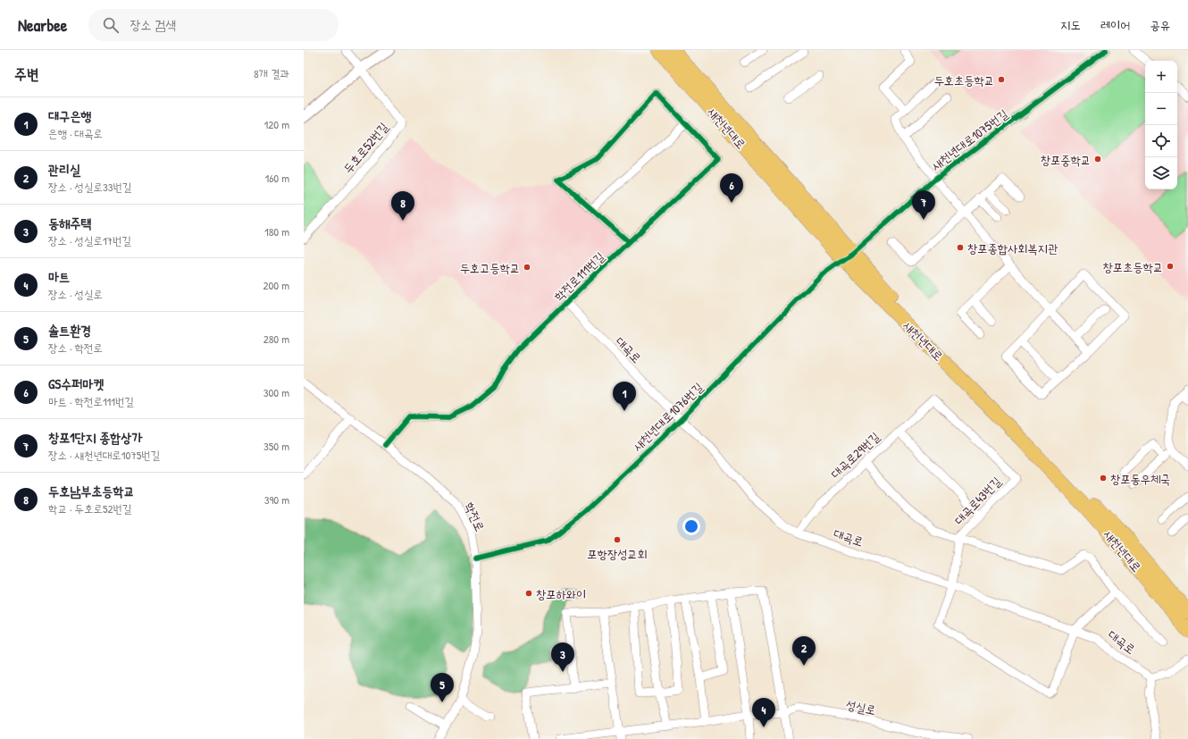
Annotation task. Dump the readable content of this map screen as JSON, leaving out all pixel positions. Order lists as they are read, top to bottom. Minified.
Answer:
{"streets":{"main road":["새천년대로"],"street":["새천년대로1075번길","두호로52번길","학전로111번길","대곡로","새천년대로1076번길","대곡로29번길","대곡로43번길","학전로","성실로"]},"crossings":[["새천년대로","새천년대로1075번길"],["새천년대로","새천년대로1076번길"],["새천년대로1075번길","새천년대로1076번길"],["학전로111번길","대곡로"],["학전로111번길","학전로"],["대곡로","새천년대로1076번길"],["대곡로","대곡로29번길"],["대곡로","대곡로43번길"],["새천년대로1076번길","학전로"],["대곡로29번길","대곡로43번길"]],"places":["두호초등학교","창포중학교","창포종합사회복지관","창포초등학교","두호고등학교","창포동우체국","포항장성교회","창포하와이"],"page":{"header":"Nearbee","search":"장소 검색","nav":["지도","레이어","공유"],"heading":["주변","8개 결과"],"map_buttons":["+","−"],"list":[{"mark":"1","name":"대구은행","note":"은행 · 대곡로","value":"120 m"},{"mark":"2","name":"관리실","note":"장소 · 성실로33번길","value":"160 m"},{"mark":"3","name":"동해주택","note":"장소 · 성실로17번길","value":"180 m"},{"mark":"4","name":"마트","note":"장소 · 성실로","value":"200 m"},{"mark":"5","name":"솔트환경","note":"장소 · 학전로","value":"280 m"},{"mark":"6","name":"GS수퍼마켓","note":"마트 · 학전로111번길","value":"300 m"},{"mark":"7","name":"창포1단지 종합상가","note":"장소 · 새천년대로1075번길","value":"350 m"},{"mark":"8","name":"두호남부초등학교","note":"학교 · 두호로52번길","value":"390 m"}],"pins":["6","7","8","1","2","3","5","4"]}}
